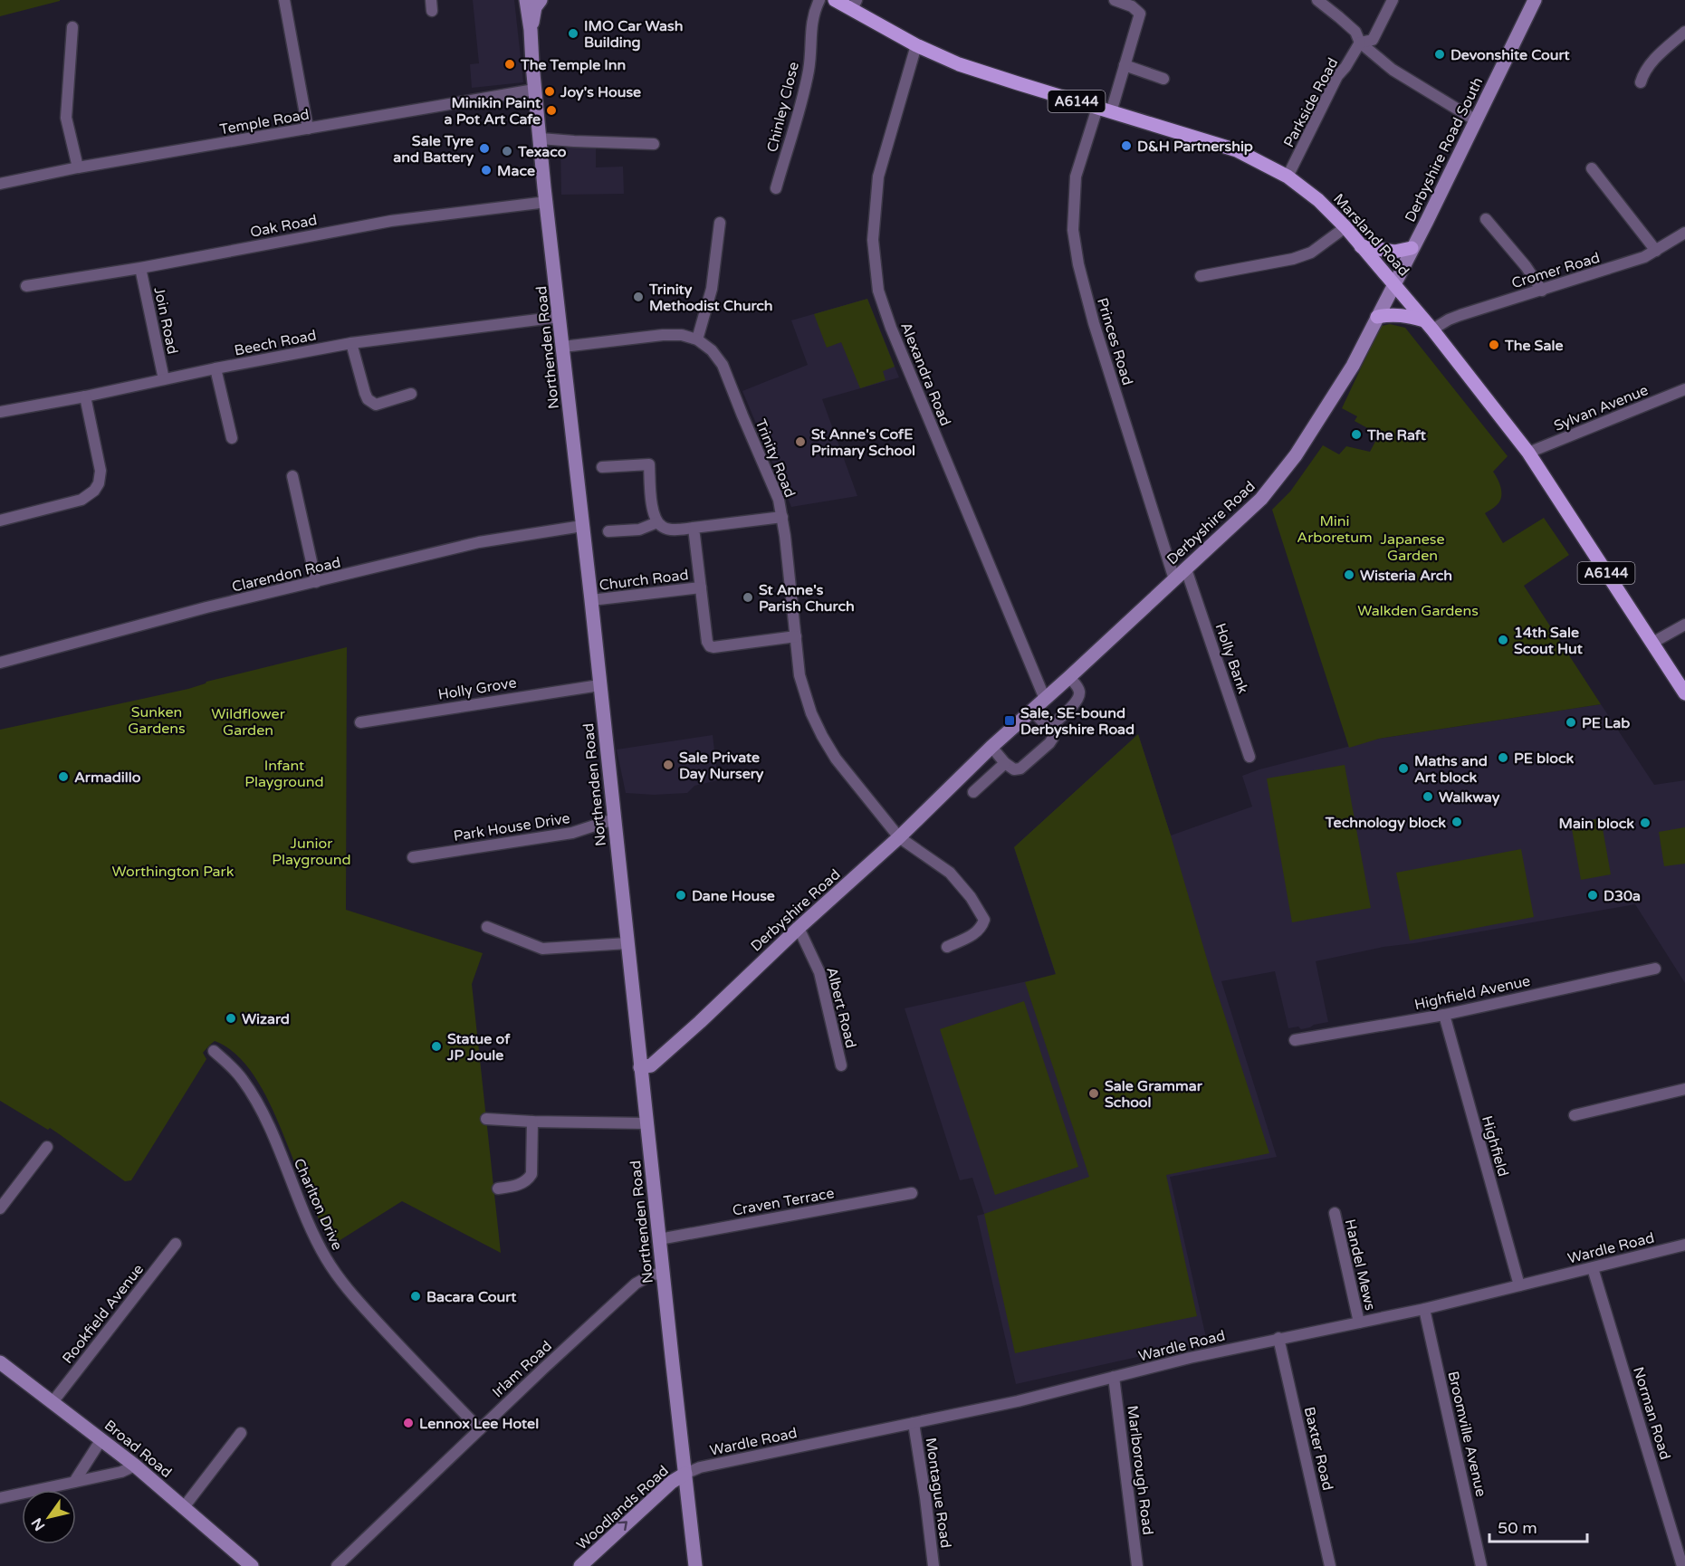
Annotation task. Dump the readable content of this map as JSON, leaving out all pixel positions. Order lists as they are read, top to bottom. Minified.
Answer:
{"streets":{"main road":["A6144","Marsland Road"],"street":["Parkside Road","Chinley Close","Temple Road","Derbyshire Road South","Oak Road","Cromer Road","Join Road","Princes Road","Beech Road","Northenden Road","Alexandra Road","Sylvan Avenue","Trinity Road","Derbyshire Road","Clarendon Road","Church Road","Holly Bank","Holly Grove","Park House Drive","Highfield Avenue","Albert Road","Highfield","Craven Terrace","Charlton Drive","Wardle Road","Handel Mews","Rookfield Avenue","Irlam Road","Norman Road","Broomville Avenue","Broad Road","Baxter Road","Marlborough Road","Montague Road","Woodlands Road"]},"crossings":[["Parkside Road","Marsland Road"],["Temple Road","Northenden Road"],["Derbyshire Road South","Marsland Road"],["Derbyshire Road South","Derbyshire Road"],["Oak Road","Join Road"],["Oak Road","Northenden Road"],["Marsland Road","Cromer Road"],["Marsland Road","Princes Road"],["Marsland Road","Alexandra Road"],["Marsland Road","Sylvan Avenue"],["Marsland Road","Derbyshire Road"],["Join Road","Beech Road"],["Princes Road","Derbyshire Road"],["Beech Road","Northenden Road"],["Northenden Road","Derbyshire Road"],["Northenden Road","Clarendon Road"],["Northenden Road","Church Road"],["Northenden Road","Holly Grove"],["Northenden Road","Park House Drive"],["Northenden Road","Craven Terrace"],["Northenden Road","Wardle Road"],["Northenden Road","Irlam Road"],["Northenden Road","Woodlands Road"],["Alexandra Road","Derbyshire Road"],["Trinity Road","Derbyshire Road"],["Derbyshire Road","Holly Bank"],["Derbyshire Road","Albert Road"],["Highfield Avenue","Highfield"],["Highfield","Wardle Road"],["Charlton Drive","Irlam Road"],["Wardle Road","Handel Mews"],["Wardle Road","Norman Road"],["Wardle Road","Broomville Avenue"],["Wardle Road","Baxter Road"],["Wardle Road","Marlborough Road"],["Wardle Road","Montague Road"],["Wardle Road","Woodlands Road"],["Rookfield Avenue","Broad Road"]],"one_way":["Woodlands Road"],"parks":["Mini Arboretum","Japanese Garden","Walkden Gardens","Sunken Gardens","Wildflower Garden","Infant Playground","Junior Playground","Worthington Park"],"places":{"other":["IMO Car Wash Building","Devonshite Court","The Temple Inn","Joy's House","Minikin Paint a Pot Art Cafe","D&H Partnership","Sale Tyre and Battery","Texaco","Mace","Trinity Methodist Church","The Sale","The Raft","St Anne's CofE Primary School","Wisteria Arch","St Anne's Parish Church","14th Sale Scout Hut","PE Lab","PE block","Sale Private Day Nursery","Maths and Art block","Armadillo","Walkway","Technology block","Main block","Dane House","D30a","Wizard","Statue of JP Joule","Sale Grammar School","Bacara Court","Lennox Lee Hotel"],"transit":["Sale, SE-bound Derbyshire Road"]},"scale_bar":"50 m","north":"bottom left"}
